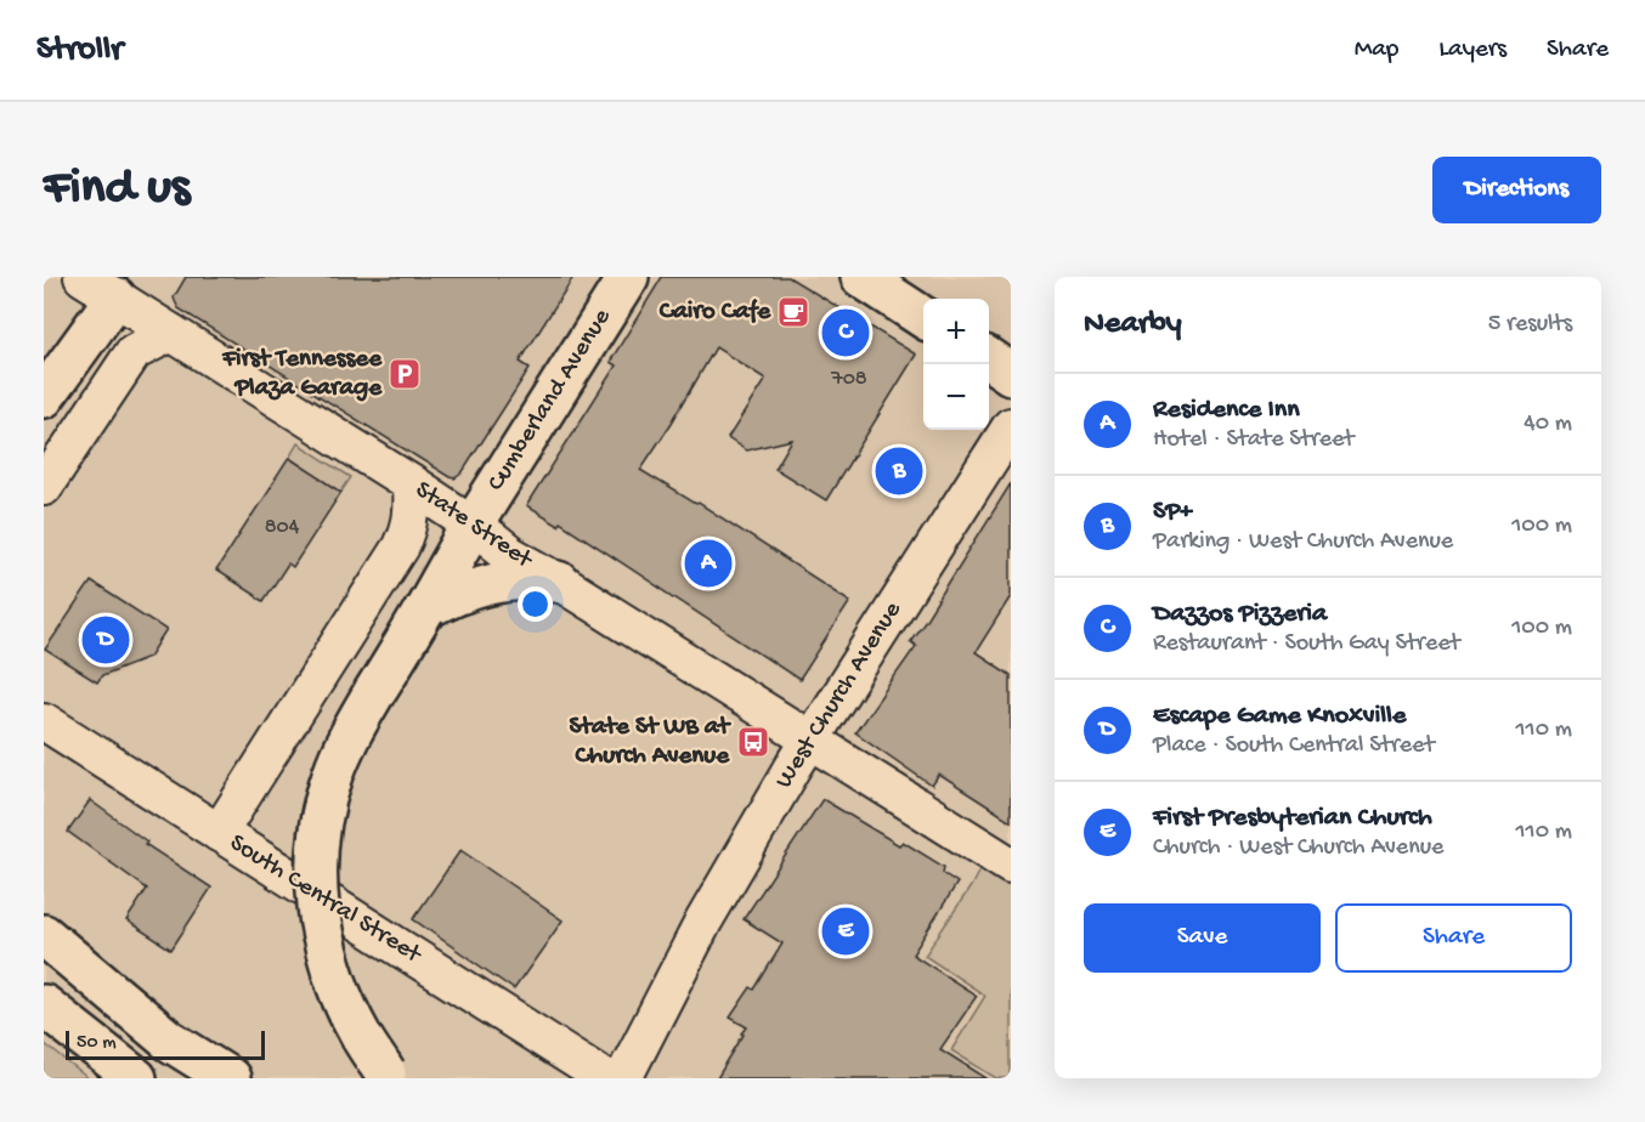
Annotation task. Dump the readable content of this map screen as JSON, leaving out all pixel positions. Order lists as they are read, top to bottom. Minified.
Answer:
{"streets":{"main road":["Cumberland Avenue"],"street":["State Street","West Church Avenue","South Central Street"]},"crossings":[["Cumberland Avenue","State Street"],["State Street","West Church Avenue"]],"places":{"cafe":["Cairo Cafe"],"parking":["First Tennessee Plaza Garage"],"bus stop":["State St WB at Church Avenue"]},"house_numbers":["708","804"],"scale_bar":"50 m","page":{"header":"Strollr","nav":["Map","Layers","Share"],"buttons":["Directions",["Save","Share"]],"title":"Find us","heading":["Nearby","5 results"],"map_buttons":["+","−"],"pins":["C","B","A","D","E"],"list":[{"mark":"A","name":"Residence Inn","note":"Hotel · State Street","value":"40 m"},{"mark":"B","name":"SP+","note":"Parking · West Church Avenue","value":"100 m"},{"mark":"C","name":"Dazzos Pizzeria","note":"Restaurant · South Gay Street","value":"100 m"},{"mark":"D","name":"Escape Game Knoxville","note":"Place · South Central Street","value":"110 m"},{"mark":"E","name":"First Presbyterian Church","note":"Church · West Church Avenue","value":"110 m"}],"scale":"50 m"}}
